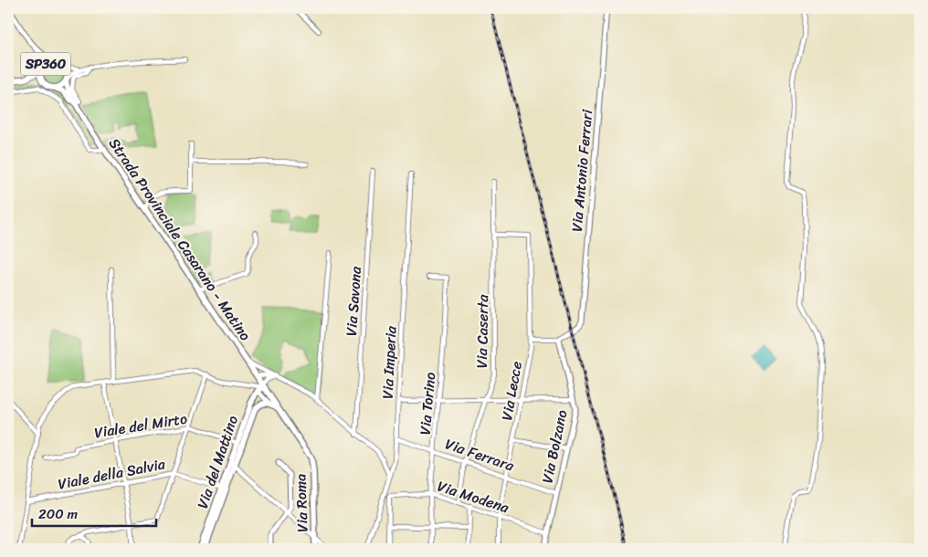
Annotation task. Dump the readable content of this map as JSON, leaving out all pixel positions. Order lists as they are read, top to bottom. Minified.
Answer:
{"streets":{"main road":["SP360","Strada Provinciale Casarano - Matino","Via del Mattino","Via Roma"],"street":["Via Antonio Ferrari","Via Savona","Via Caserta","Via Imperia","Via Lecce","Via Torino","Viale del Mirto","Via Bolzano","Via Ferrara","Viale della Salvia","Via Modena"]},"crossings":[["SP360","Strada Provinciale Casarano - Matino"],["Via Antonio Ferrari","Via Bolzano"],["Strada Provinciale Casarano - Matino","Via Roma"],["Via Caserta","Via Lecce"],["Via Caserta","Via Ferrara"],["Via Caserta","Via Modena"],["Via Imperia","Via Ferrara"],["Via Lecce","Via Ferrara"],["Via Lecce","Via Modena"],["Via Torino","Via Ferrara"],["Via Torino","Via Modena"],["Viale del Mirto","Via del Mattino"],["Via Bolzano","Via Ferrara"],["Via Bolzano","Via Modena"],["Via del Mattino","Viale della Salvia"]],"scale_bar":"200 m"}
